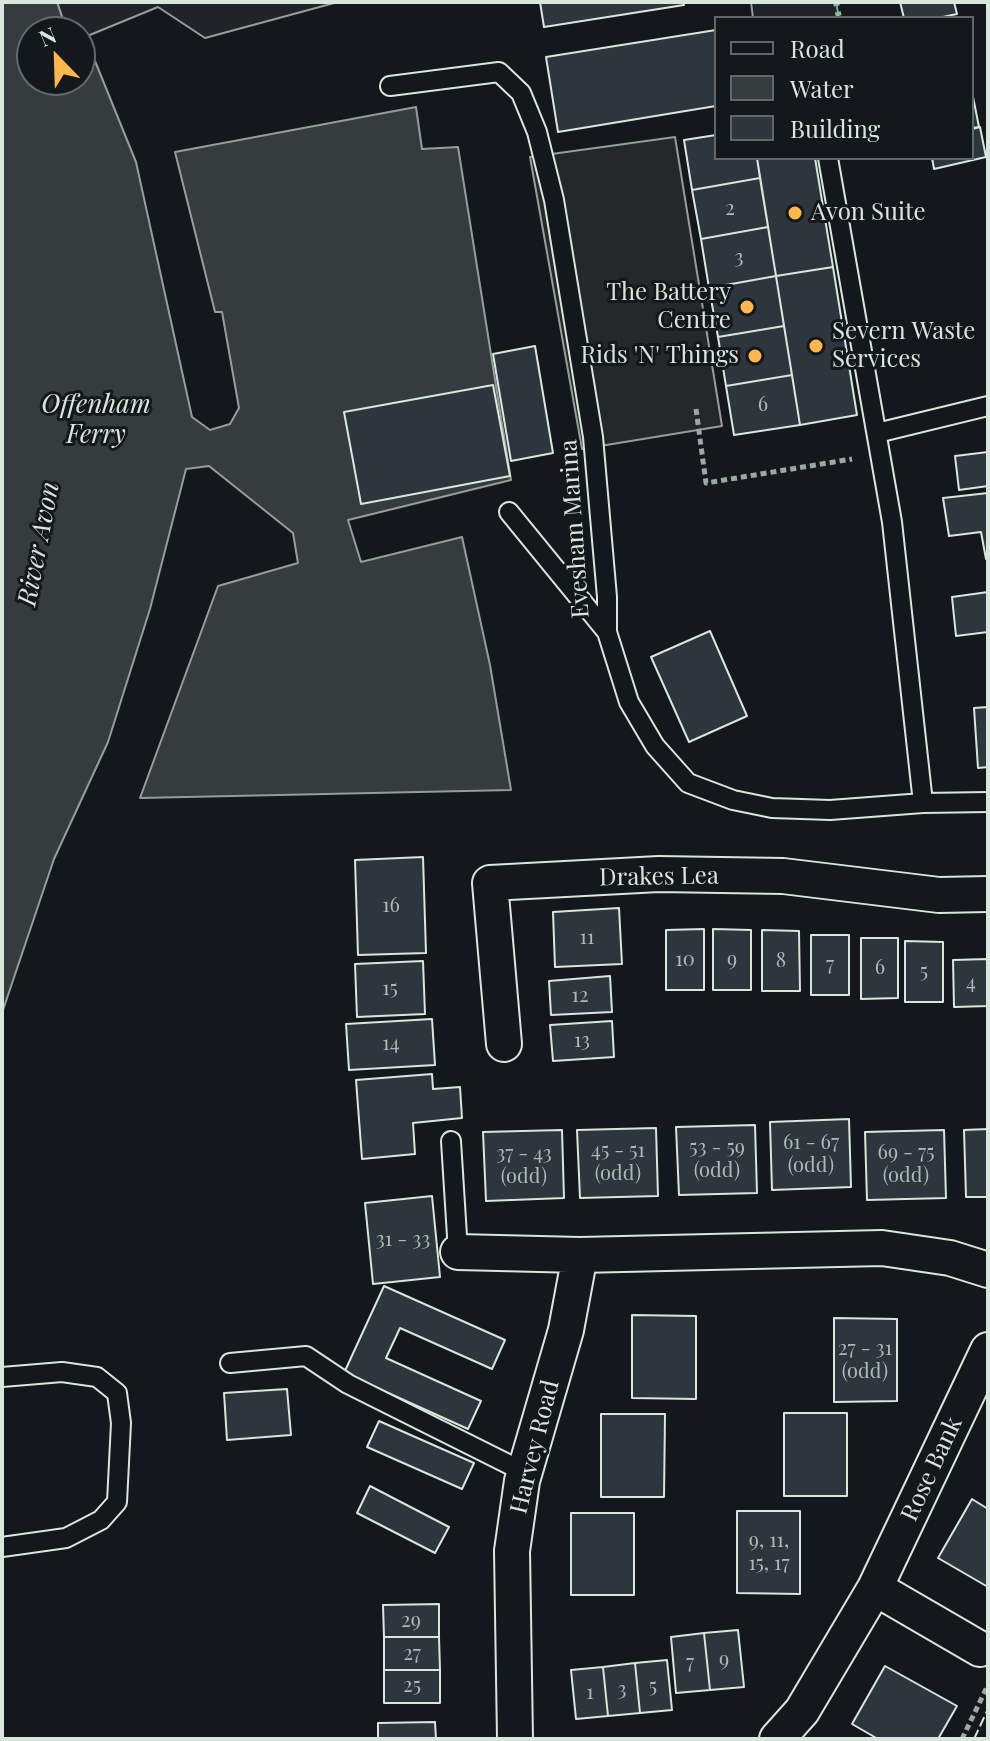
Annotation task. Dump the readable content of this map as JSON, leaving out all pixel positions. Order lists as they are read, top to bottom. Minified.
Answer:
{"streets":{"street":["Drakes Lea","Harvey Road","Rose Bank"],"lane":["Evesham Marina"]},"water":["Offenham Ferry","River Avon"],"places":["Avon Suite","The Battery Centre","Severn Waste Services","Rids 'N' Things"],"house_numbers":["2","3","6","16","11","10","9","8","7","6","5","4","15","12","13","14","61 - 67 (odd)","53 - 59 (odd)","45 - 51 (odd)","69 - 75 (odd)","37 - 43 (odd)","31 - 33","27 - 31 (odd)","9, 11, 15, 17","29","27","9","7","25","5","3","1"],"legend":["Road","Water","Building"],"north":"top left"}
